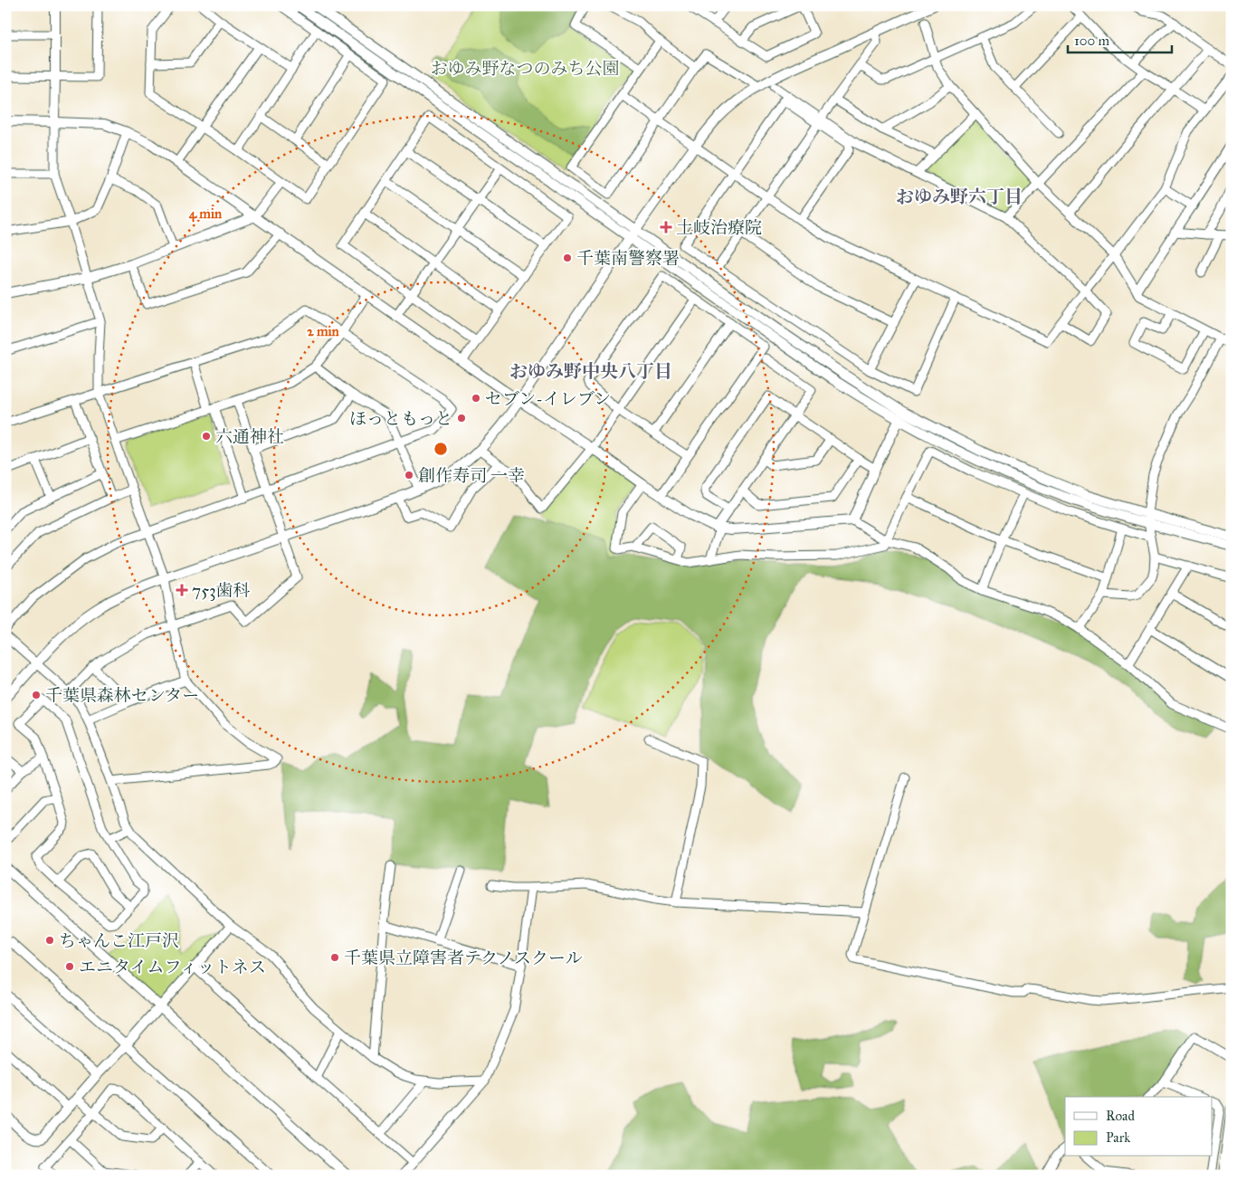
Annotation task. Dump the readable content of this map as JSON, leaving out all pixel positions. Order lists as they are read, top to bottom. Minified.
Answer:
{"districts":["おゆみ野六丁目","おゆみ野中央八丁目"],"parks":["おゆみ野なつのみち公園"],"places":{"health":["土岐治療院","753歯科"],"other":["千葉南警察署","セブン-イレブン","ほっともっと","六通神社","創作寿司 一幸","千葉県森林センター","ちゃんこ江戸沢","千葉県立障害者テクノスクール","エニタイムフィットネス"]},"legend":["Road","Park"],"scale_bar":"100 m","rings":["4 min","2 min"]}
